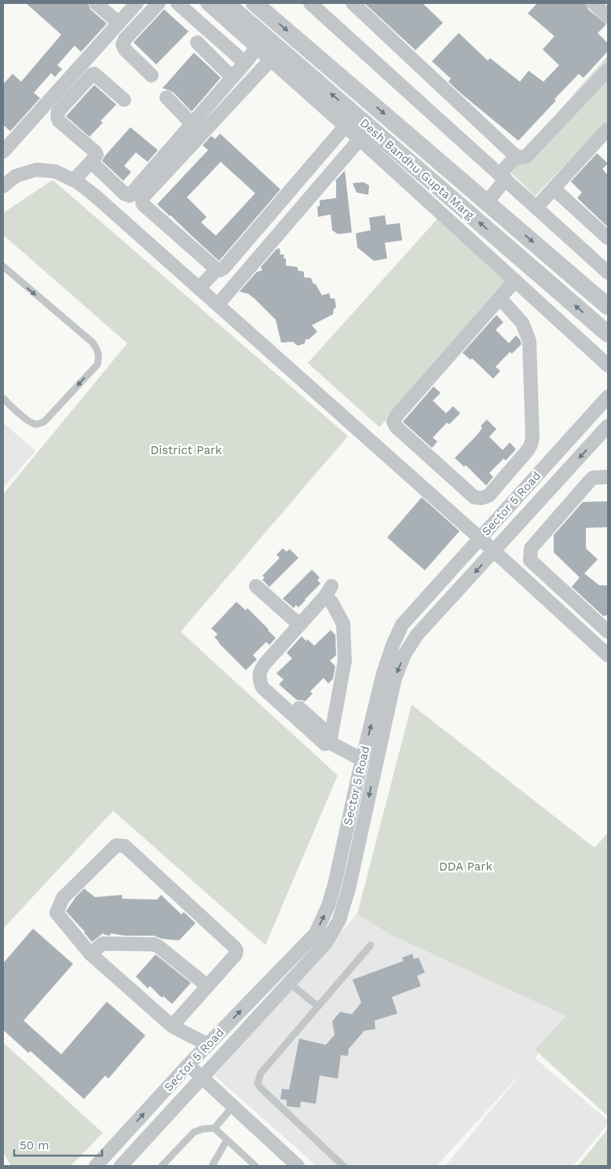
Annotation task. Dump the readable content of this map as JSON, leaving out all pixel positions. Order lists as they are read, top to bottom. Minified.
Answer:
{"streets":{"street":["Desh Bandhu Gupta Marg","Sector 5 Road"]},"parks":["District Park","DDA Park"],"scale_bar":"50 m"}
